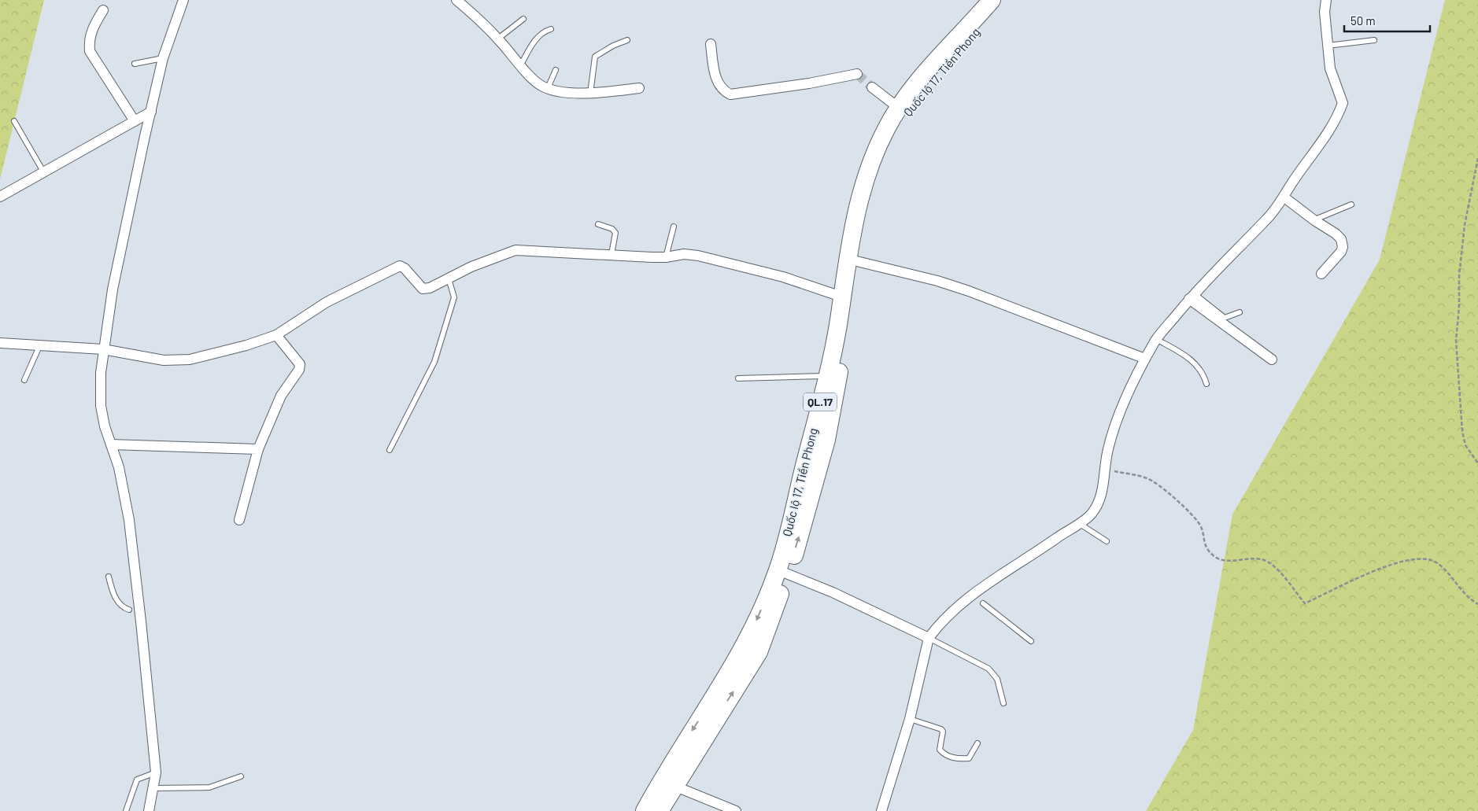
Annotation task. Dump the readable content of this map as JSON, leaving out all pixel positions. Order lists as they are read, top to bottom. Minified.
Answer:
{"streets":{"highway":["Quốc lộ 17, Tiền Phong","QL.17"]},"scale_bar":"50 m"}
